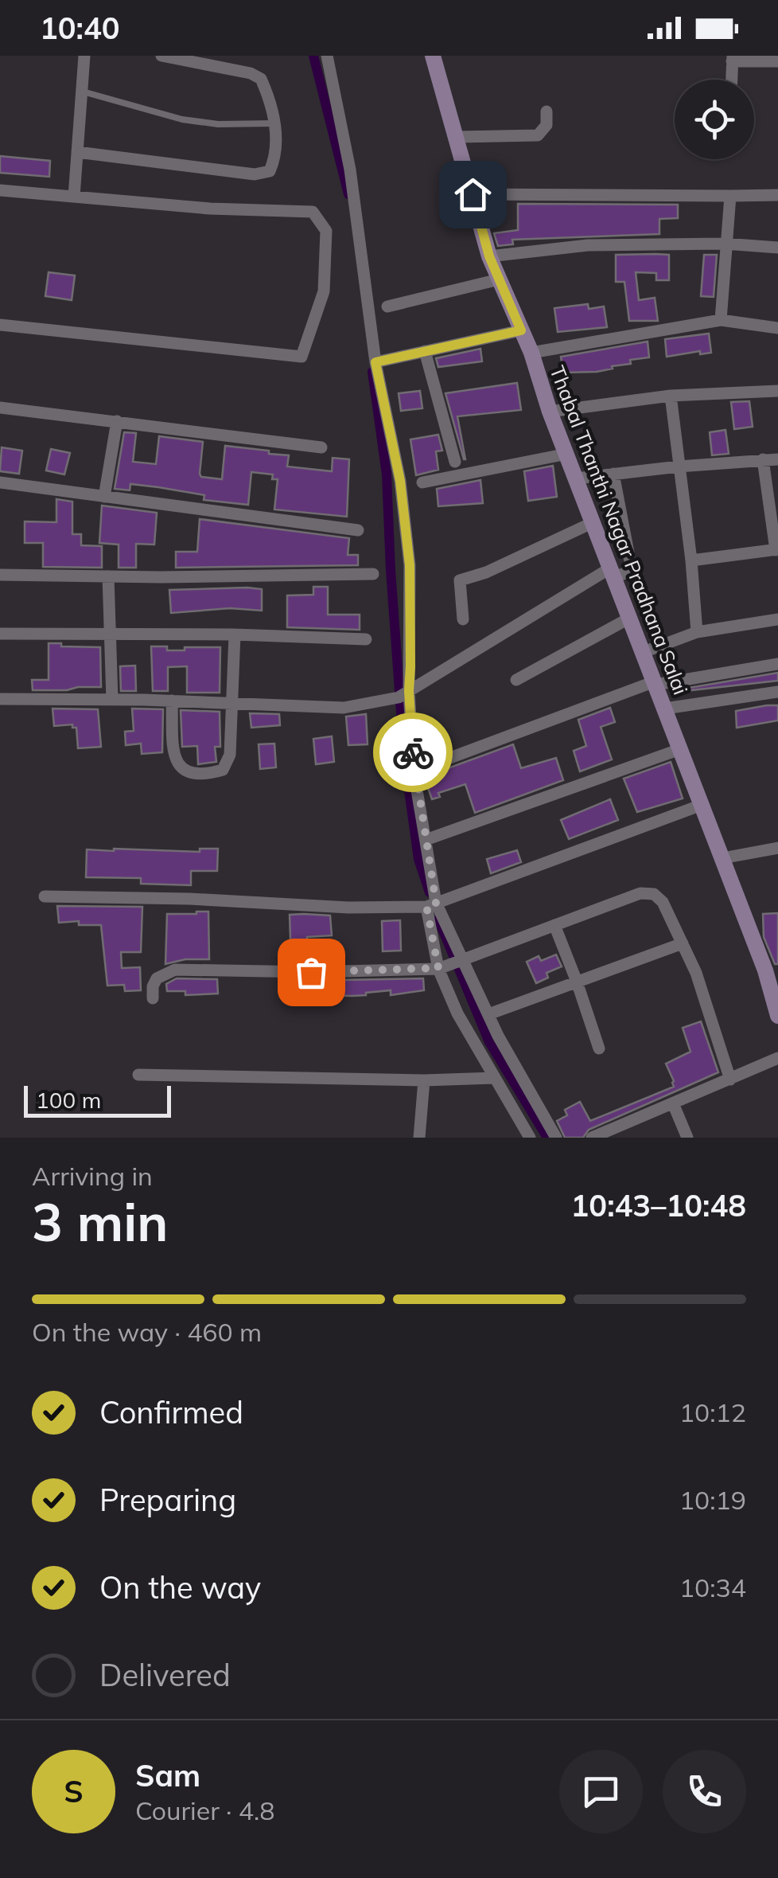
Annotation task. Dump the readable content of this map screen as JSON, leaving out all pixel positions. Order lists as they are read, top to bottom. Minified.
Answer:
{"streets":{"main road":["Thabal Thanthi Nagar Pradhana Salai"]},"scale_bar":"100 m","page":{"status":"10:40","scale":"100 m","heading":["3 min","Arriving in","10:43–10:48"],"panel":["Sam","Courier · 4.8"],"bar":"On the way · 460 m","list":[["Confirmed","10:12"],["Preparing","10:19"],["On the way","10:34"],"Delivered"],"round":"S"}}
